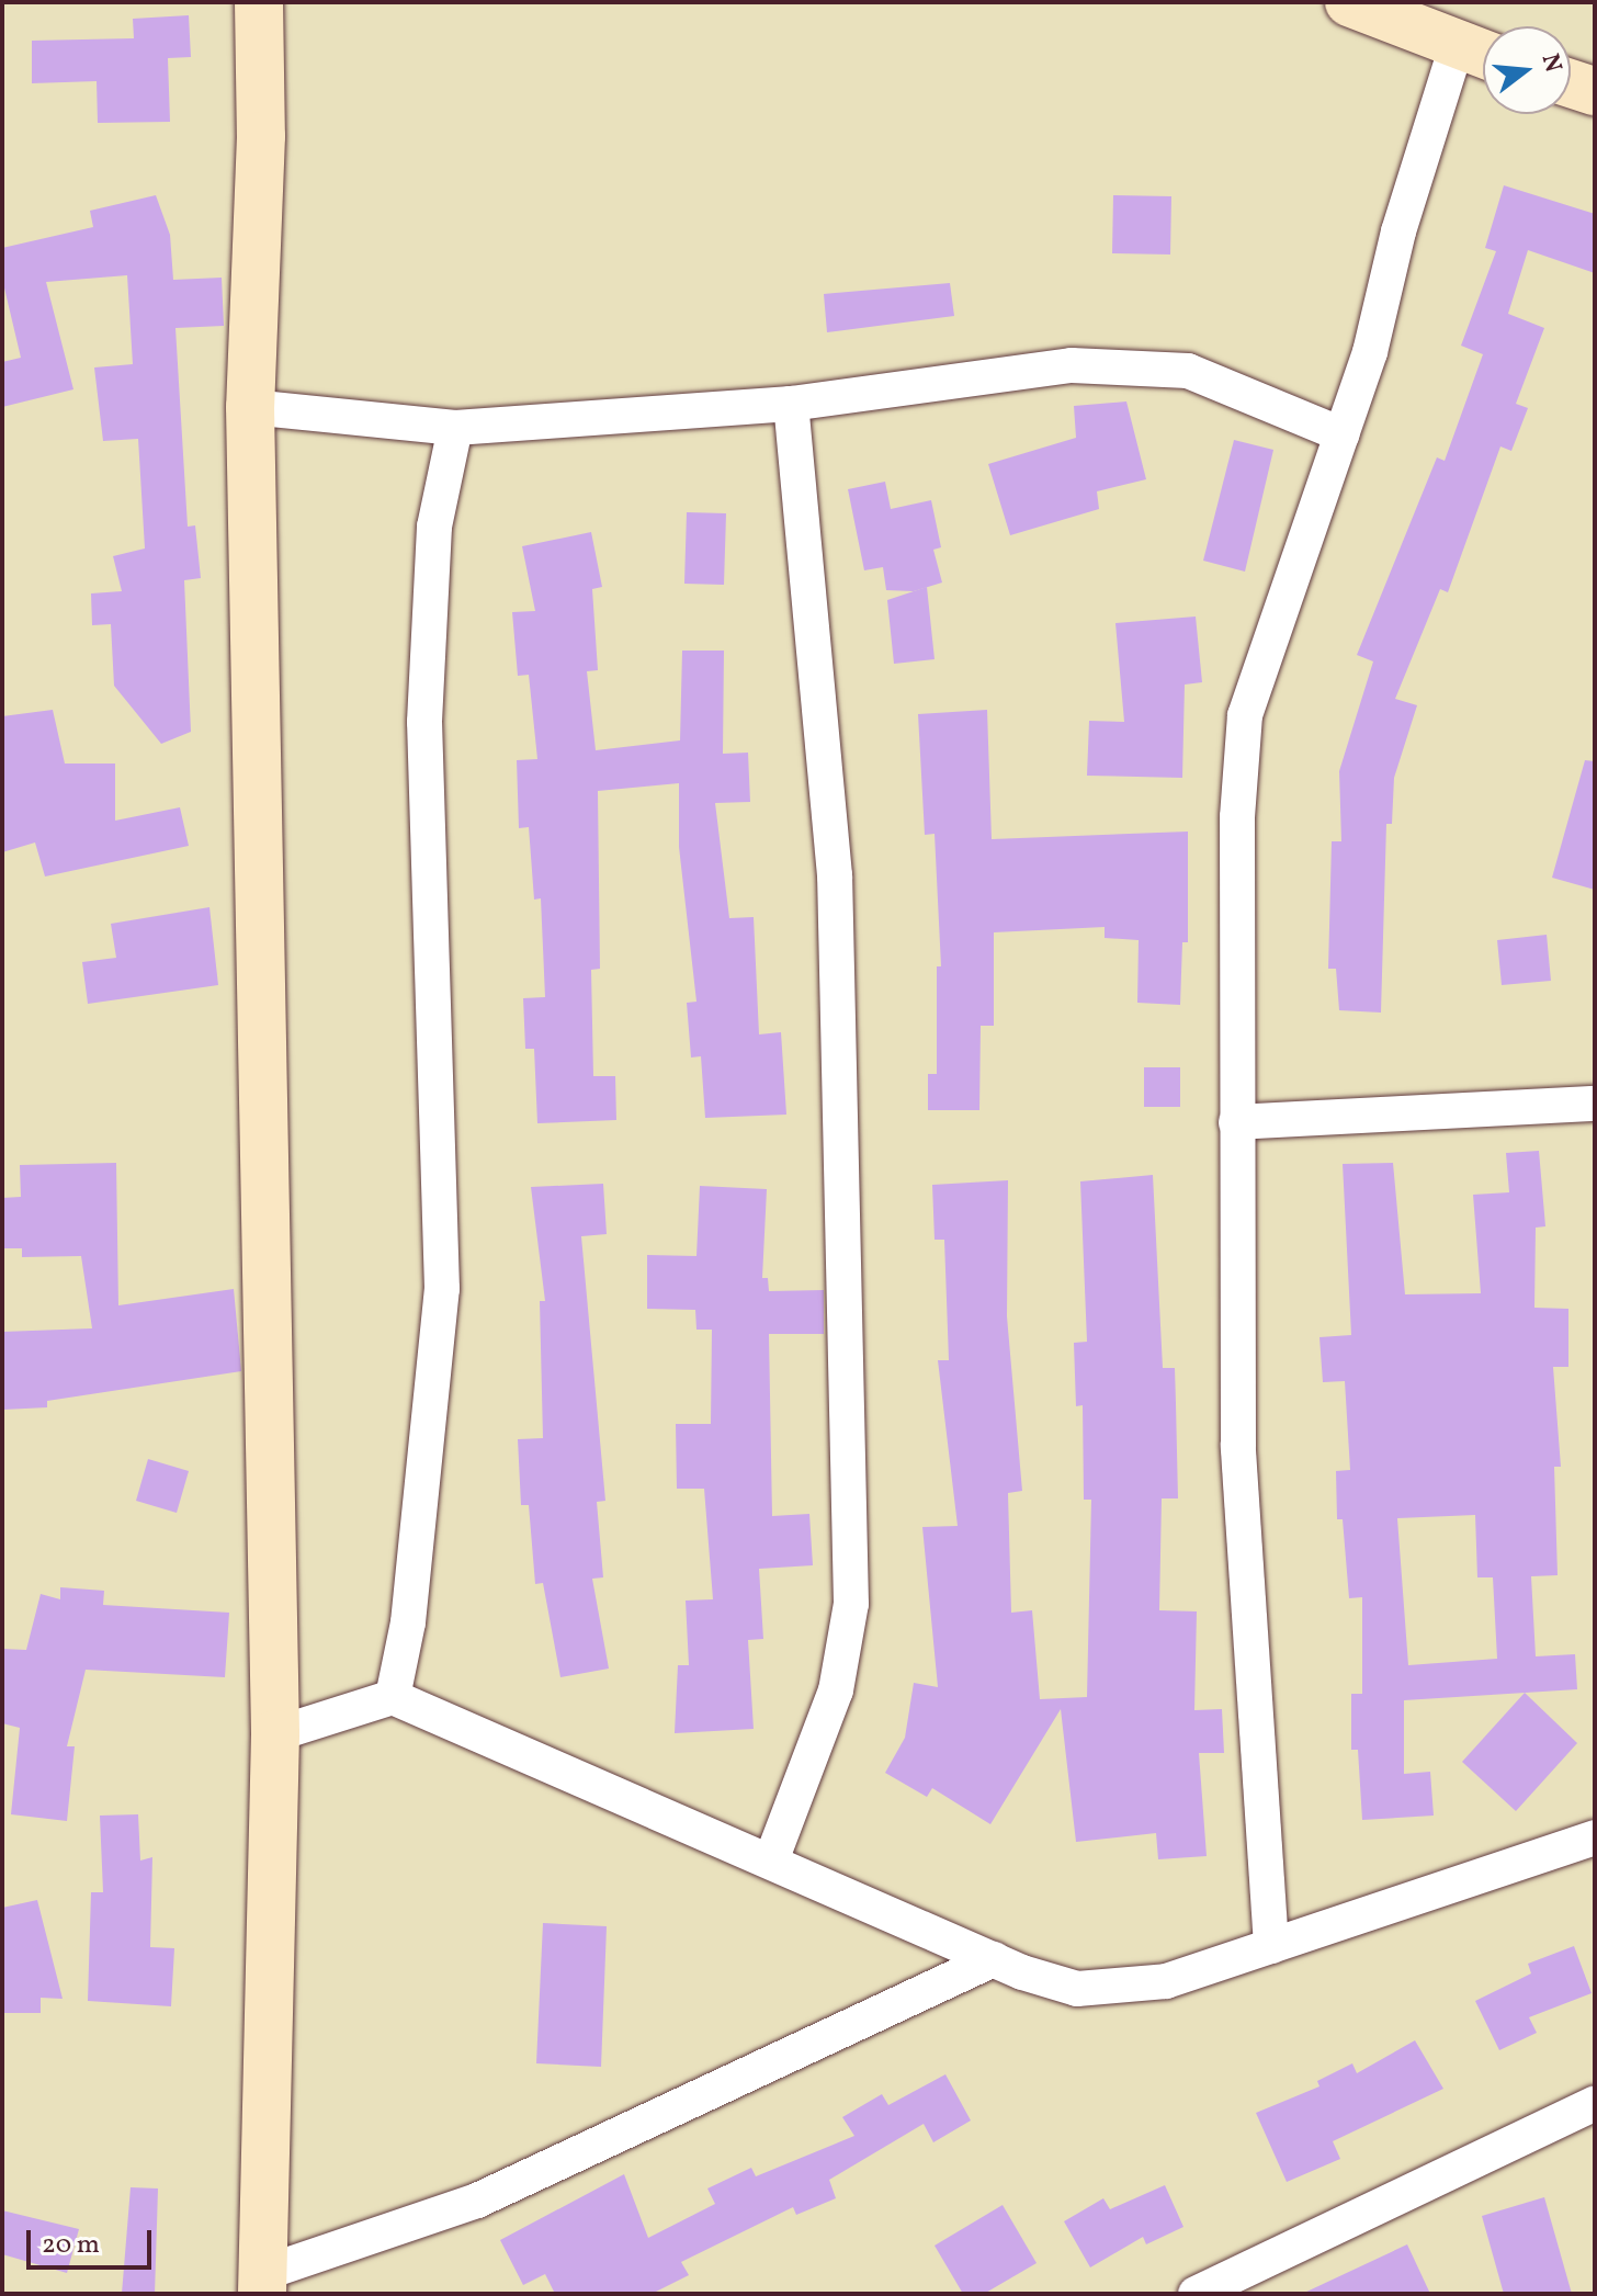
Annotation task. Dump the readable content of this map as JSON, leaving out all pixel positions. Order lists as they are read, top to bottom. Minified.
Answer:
{"scale_bar":"20 m","north":"right"}
